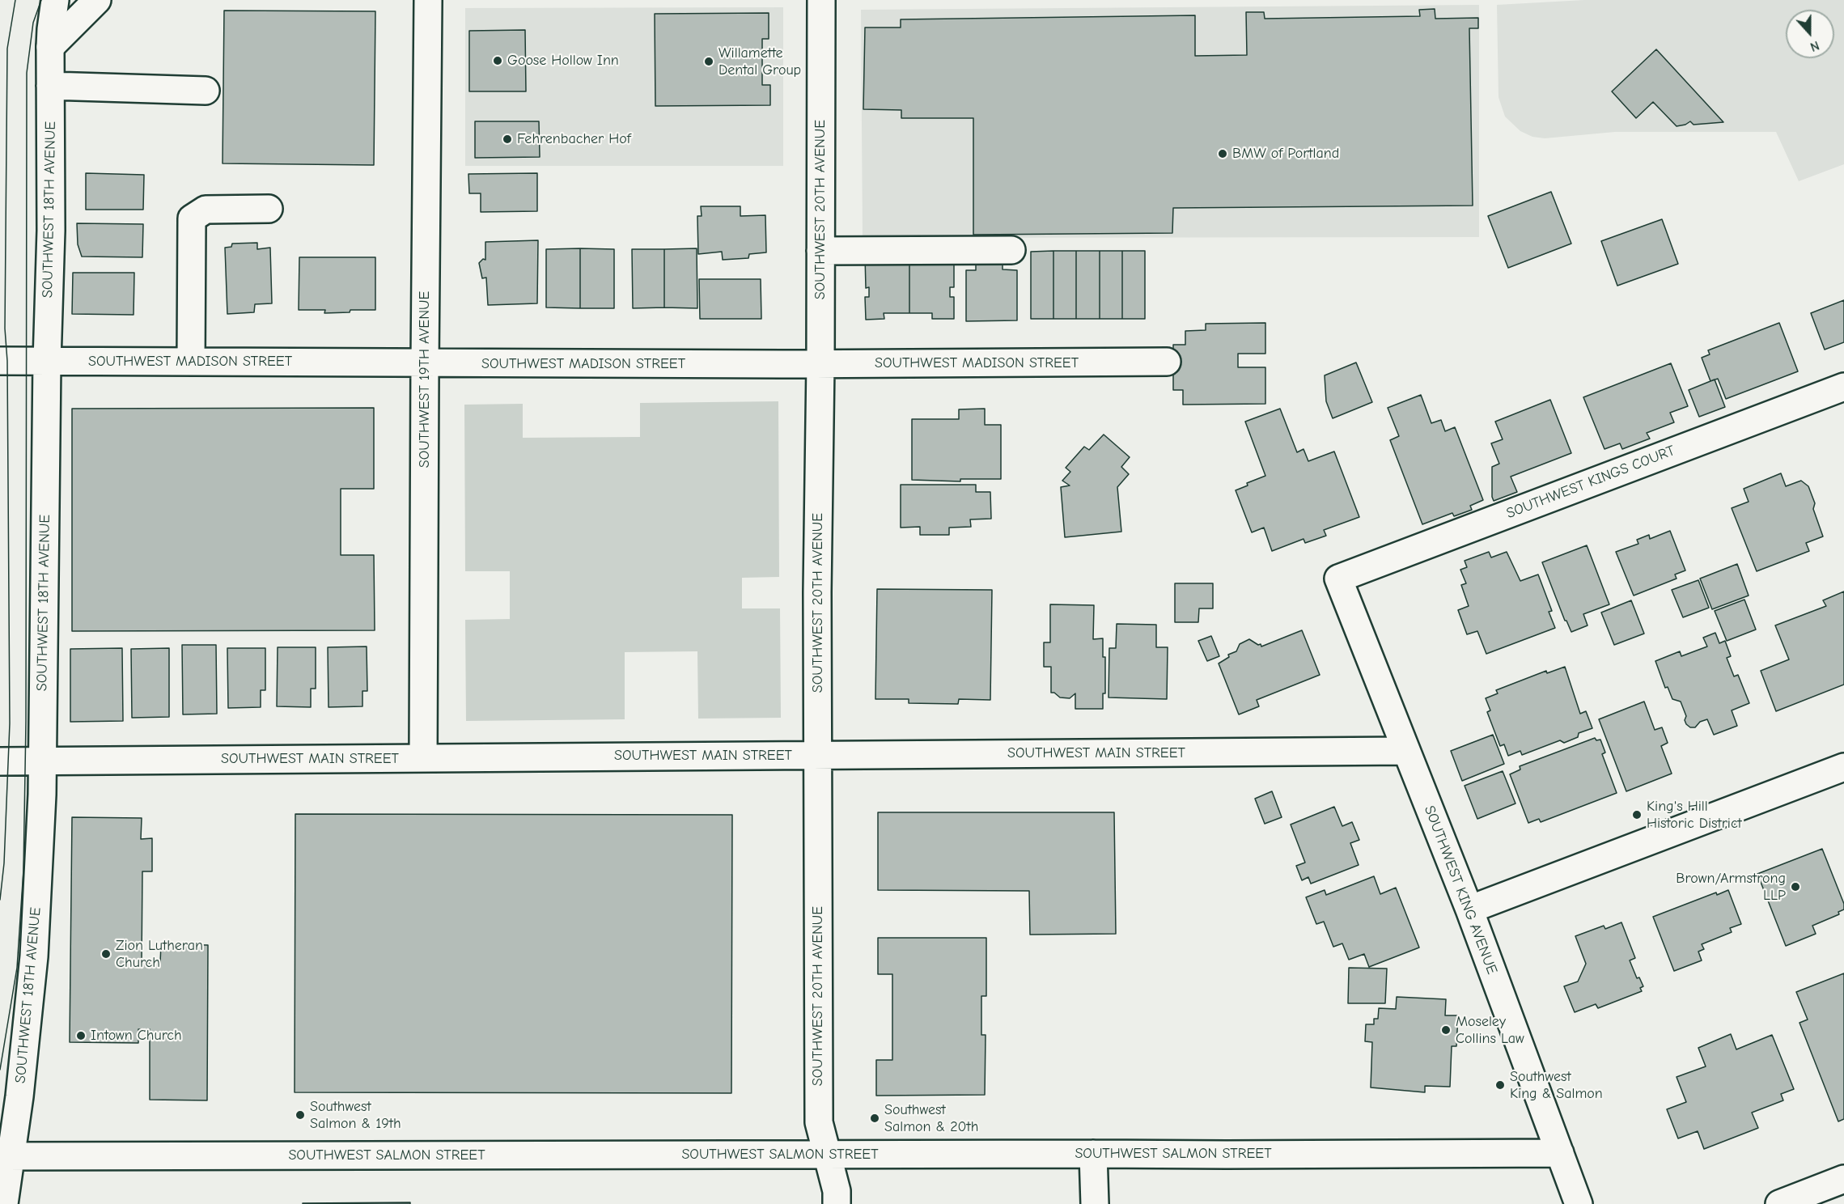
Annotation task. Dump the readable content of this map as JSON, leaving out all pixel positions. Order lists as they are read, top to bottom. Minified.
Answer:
{"streets":{"street":["SOUTHWEST 18TH AVENUE","SOUTHWEST 20TH AVENUE","SOUTHWEST MADISON STREET","SOUTHWEST 19TH AVENUE","SOUTHWEST KINGS COURT","SOUTHWEST MAIN STREET","SOUTHWEST KING AVENUE","SOUTHWEST SALMON STREET"]},"crossings":[["SOUTHWEST 18TH AVENUE","SOUTHWEST MADISON STREET"],["SOUTHWEST 18TH AVENUE","SOUTHWEST MAIN STREET"],["SOUTHWEST 18TH AVENUE","SOUTHWEST SALMON STREET"],["SOUTHWEST 20TH AVENUE","SOUTHWEST MADISON STREET"],["SOUTHWEST 20TH AVENUE","SOUTHWEST MAIN STREET"],["SOUTHWEST 20TH AVENUE","SOUTHWEST SALMON STREET"],["SOUTHWEST MADISON STREET","SOUTHWEST 19TH AVENUE"],["SOUTHWEST 19TH AVENUE","SOUTHWEST MAIN STREET"],["SOUTHWEST KINGS COURT","SOUTHWEST KING AVENUE"],["SOUTHWEST MAIN STREET","SOUTHWEST KING AVENUE"],["SOUTHWEST KING AVENUE","SOUTHWEST SALMON STREET"]],"places":["Goose Hollow Inn","Willamette Dental Group","Fehrenbacher Hof","BMW of Portland","King's Hill Historic District","Brown/Armstrong LLP","Zion Lutheran Church","Moseley Collins Law","Intown Church","Southwest King & Salmon","Southwest Salmon & 19th","Southwest Salmon & 20th"],"north":"bottom"}
